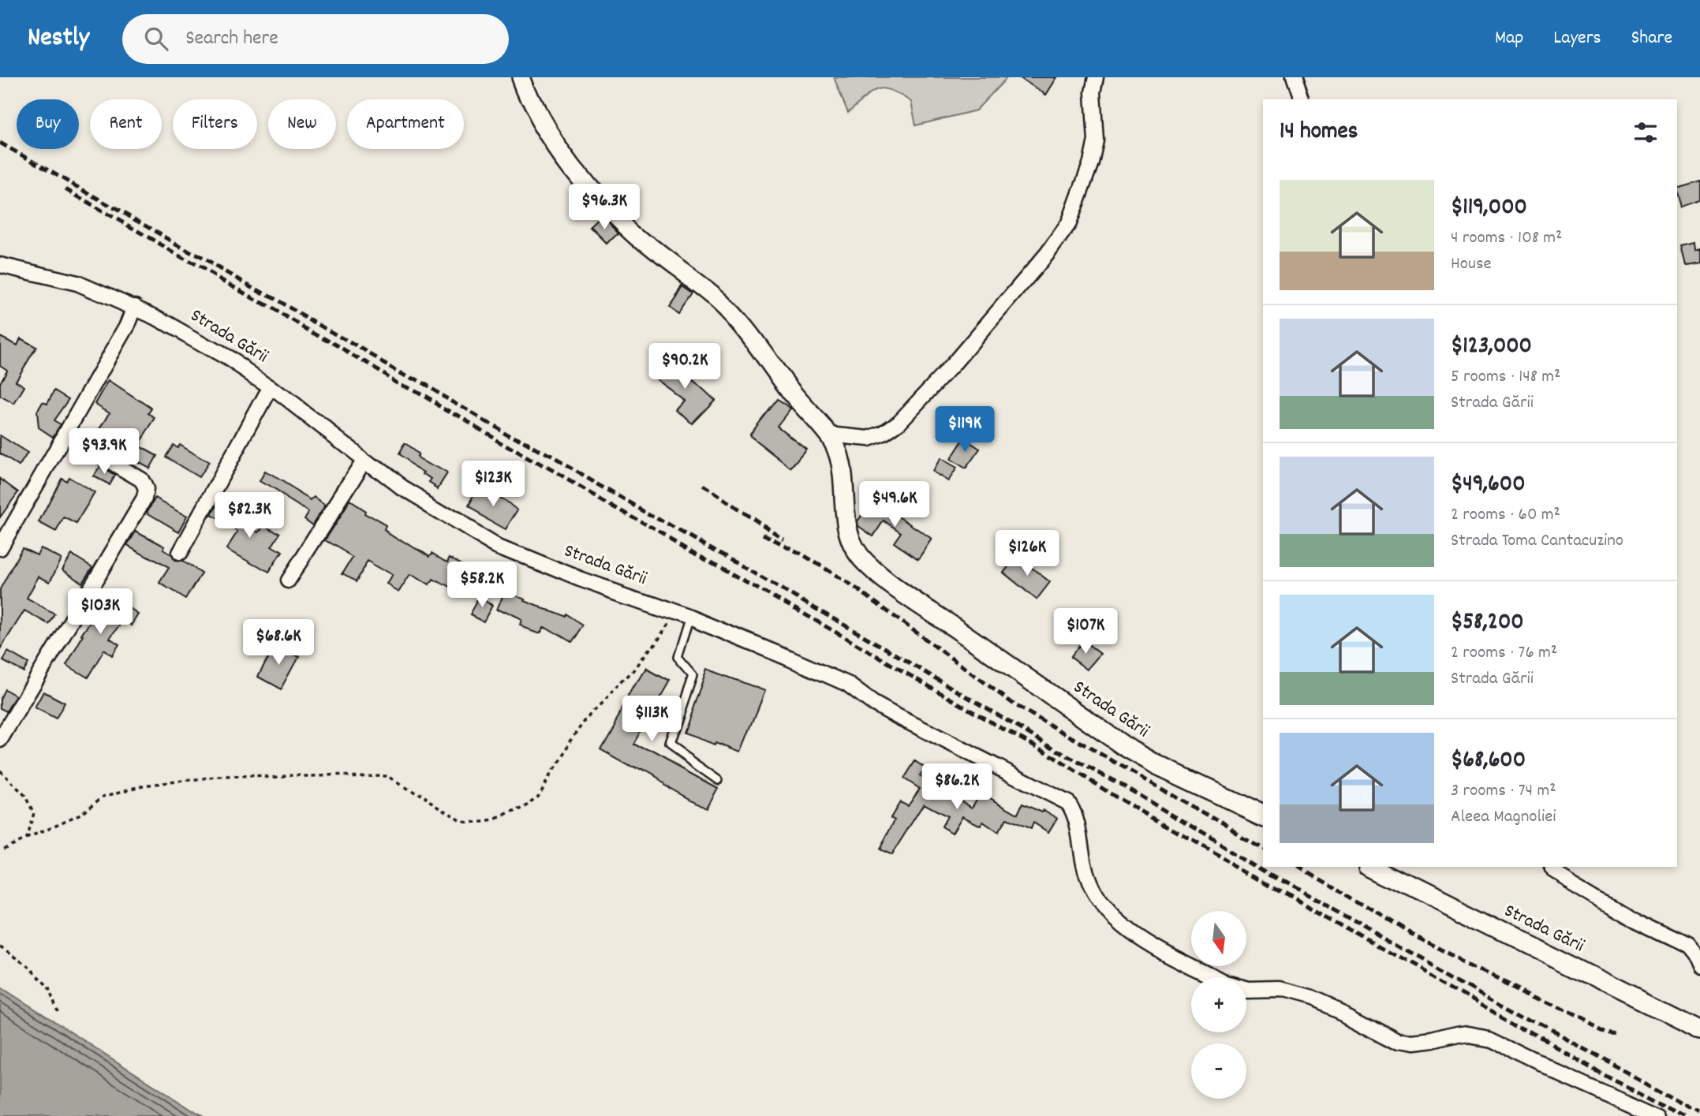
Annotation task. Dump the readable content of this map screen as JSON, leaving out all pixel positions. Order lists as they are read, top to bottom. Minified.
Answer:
{"streets":{"street":["Strada Gării"]},"north":"bottom","page":{"header":"Nestly","search":"Search here","nav":["Map","Layers","Share"],"chip":["Buy","Rent","Filters","New","Apartment"],"heading":"14 homes","list":[{"name":"$119,000","note":"4 rooms · 108 m² · House"},{"name":"$123,000","note":"5 rooms · 148 m² · Strada Gării"},{"name":"$49,600","note":"2 rooms · 60 m² · Strada Toma Cantacuzino"},{"name":"$58,200","note":"2 rooms · 76 m² · Strada Gării"},{"name":"$68,600","note":"3 rooms · 74 m² · Aleea Magnoliei"}],"price":["$96.3K","$90.2K","$119K","$93.9K","$123K","$49.6K","$82.3K","$126K","$58.2K","$103K","$107K","$68.6K","$113K","$86.2K"],"map_buttons":["+","−"]}}
